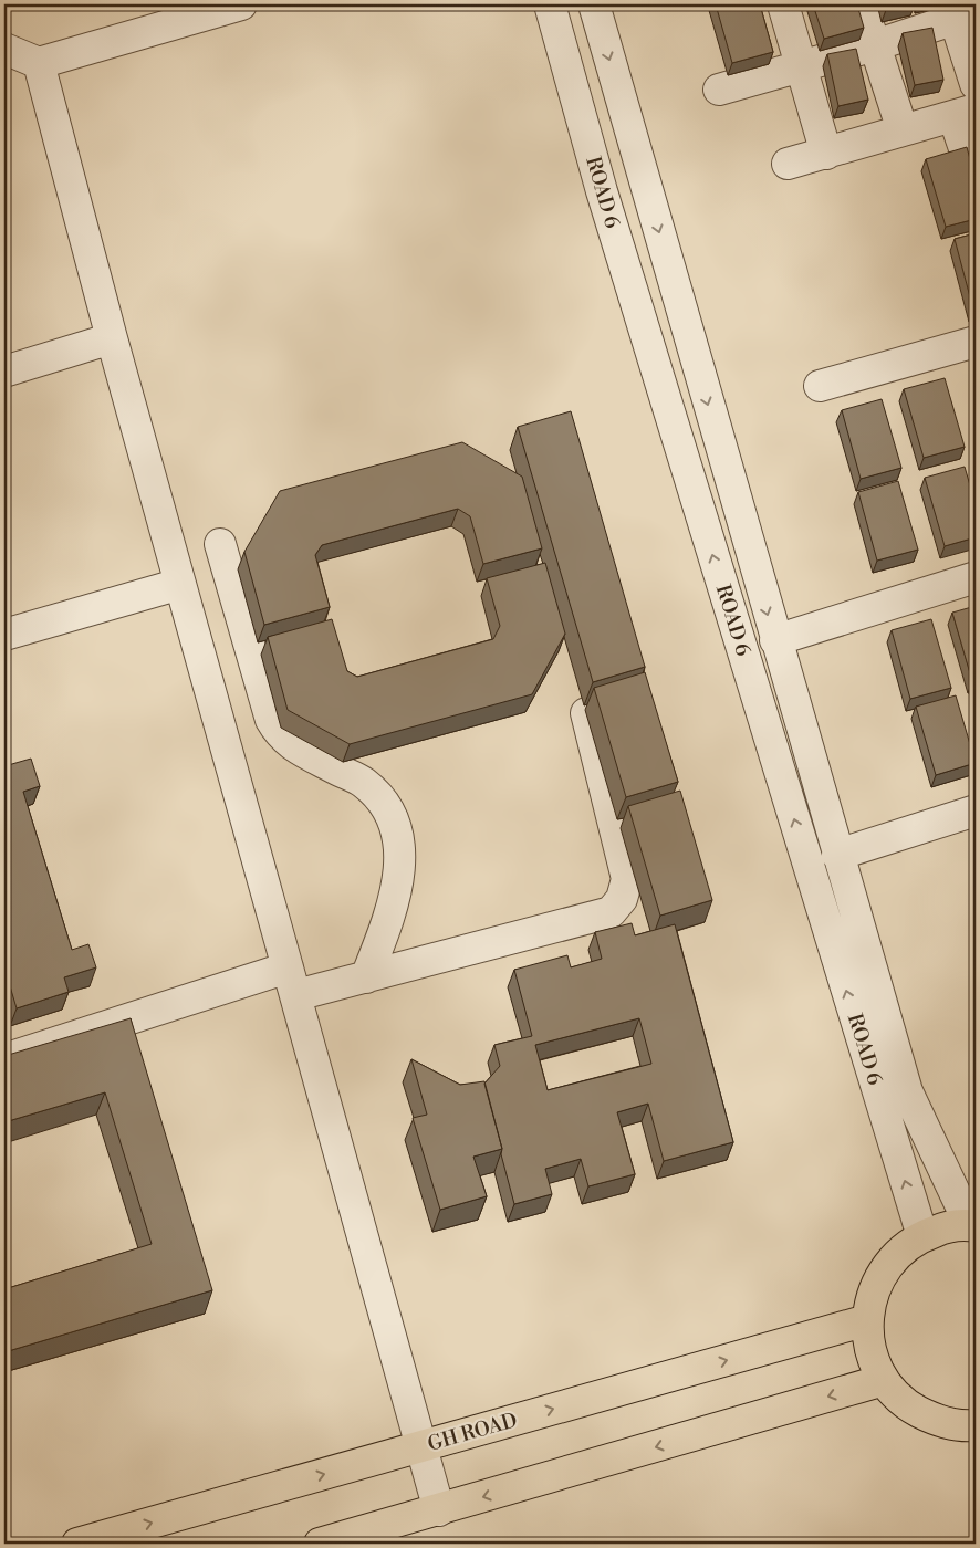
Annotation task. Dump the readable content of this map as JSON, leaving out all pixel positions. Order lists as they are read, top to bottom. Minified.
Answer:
{"streets":{"main road":["GH ROAD"],"street":["ROAD 6"]}}
